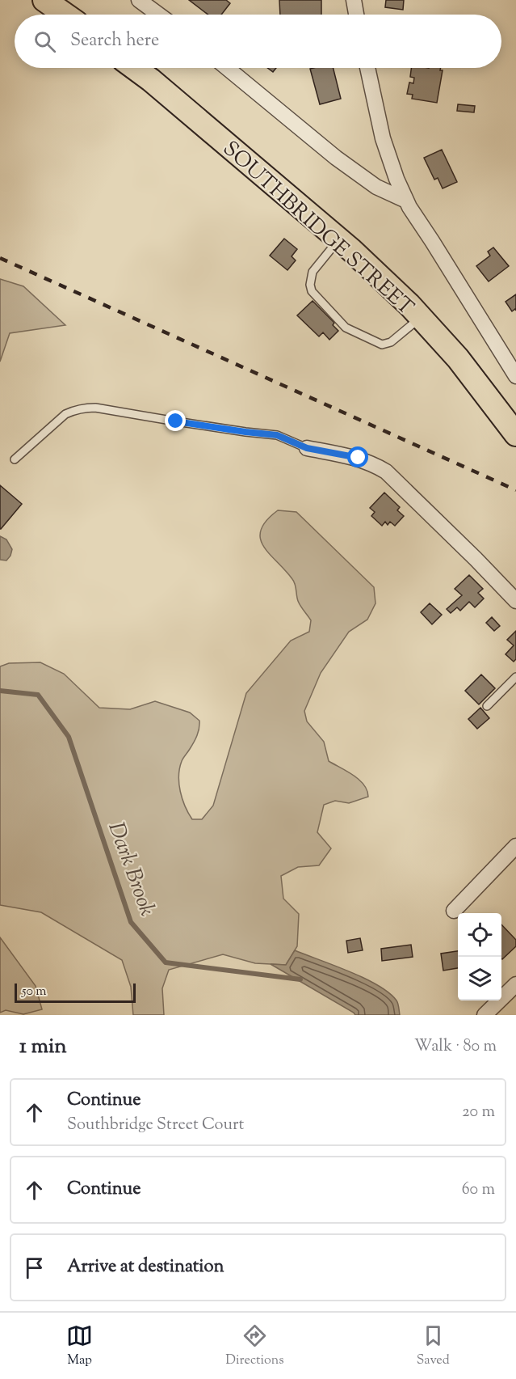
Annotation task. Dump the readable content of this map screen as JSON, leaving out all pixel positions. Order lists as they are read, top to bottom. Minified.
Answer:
{"streets":{"main road":["SOUTHBRIDGE STREET"]},"water":["Dark Brook"],"scale_bar":"50 m","page":{"search":"Search here","scale":"50 m","heading":["1 min","Walk · 80 m"],"list":[["Continue","Southbridge Street Court","20 m"],["Continue","60 m"],"Arrive at destination"],"nav":["Map","Directions","Saved"]}}
